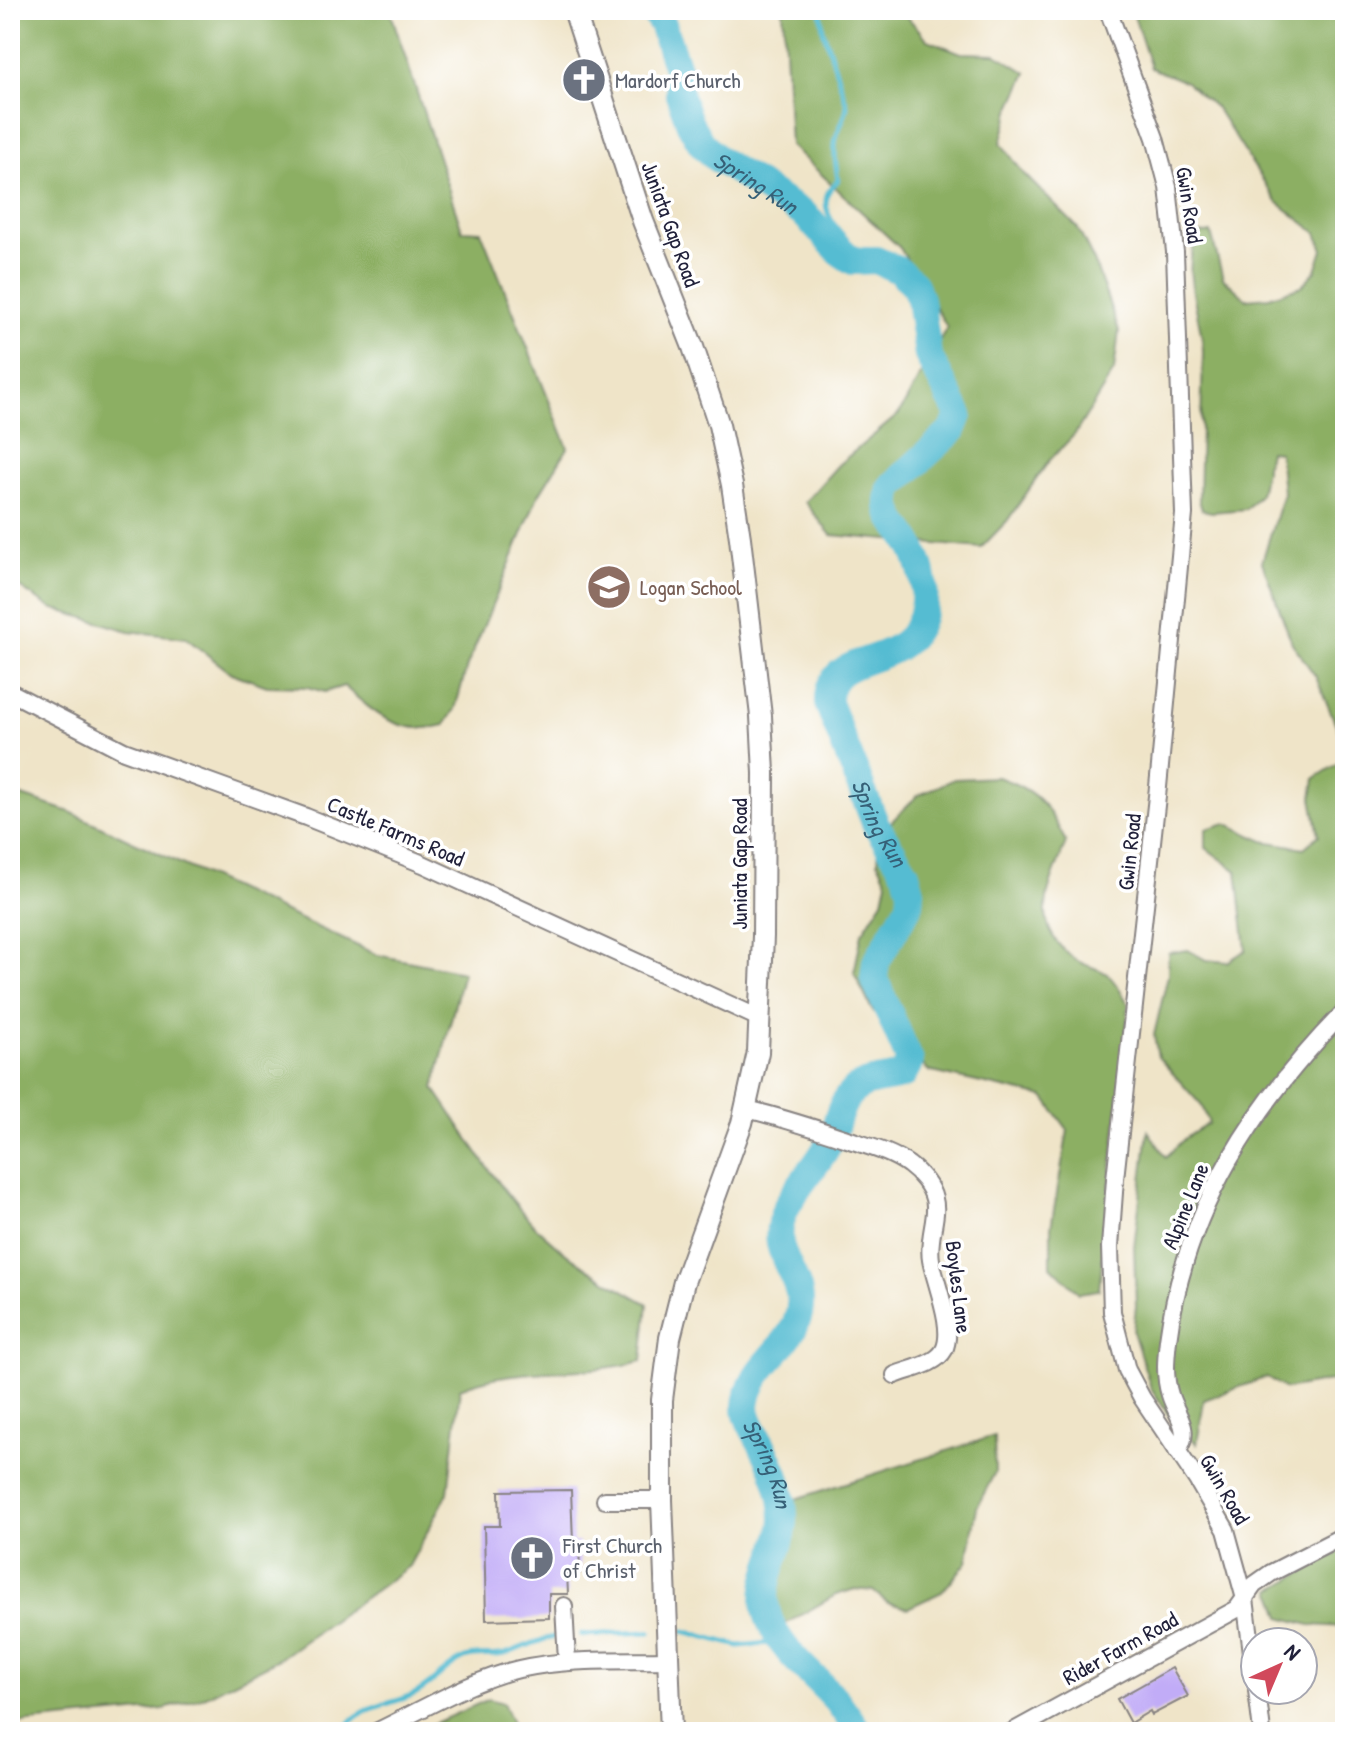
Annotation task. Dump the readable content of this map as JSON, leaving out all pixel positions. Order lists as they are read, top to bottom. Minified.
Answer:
{"streets":{"main road":["Juniata Gap Road"],"street":["Gwin Road","Castle Farms Road","Alpine Lane","Boyles Lane","Rider Farm Road"]},"crossings":[["Gwin Road","Alpine Lane"],["Gwin Road","Rider Farm Road"],["Juniata Gap Road","Castle Farms Road"],["Juniata Gap Road","Boyles Lane"]],"water":["Spring Run"],"places":{"church":["Mardorf Church","First Church of Christ"],"school or university":["Logan School"]},"north":"top right"}
